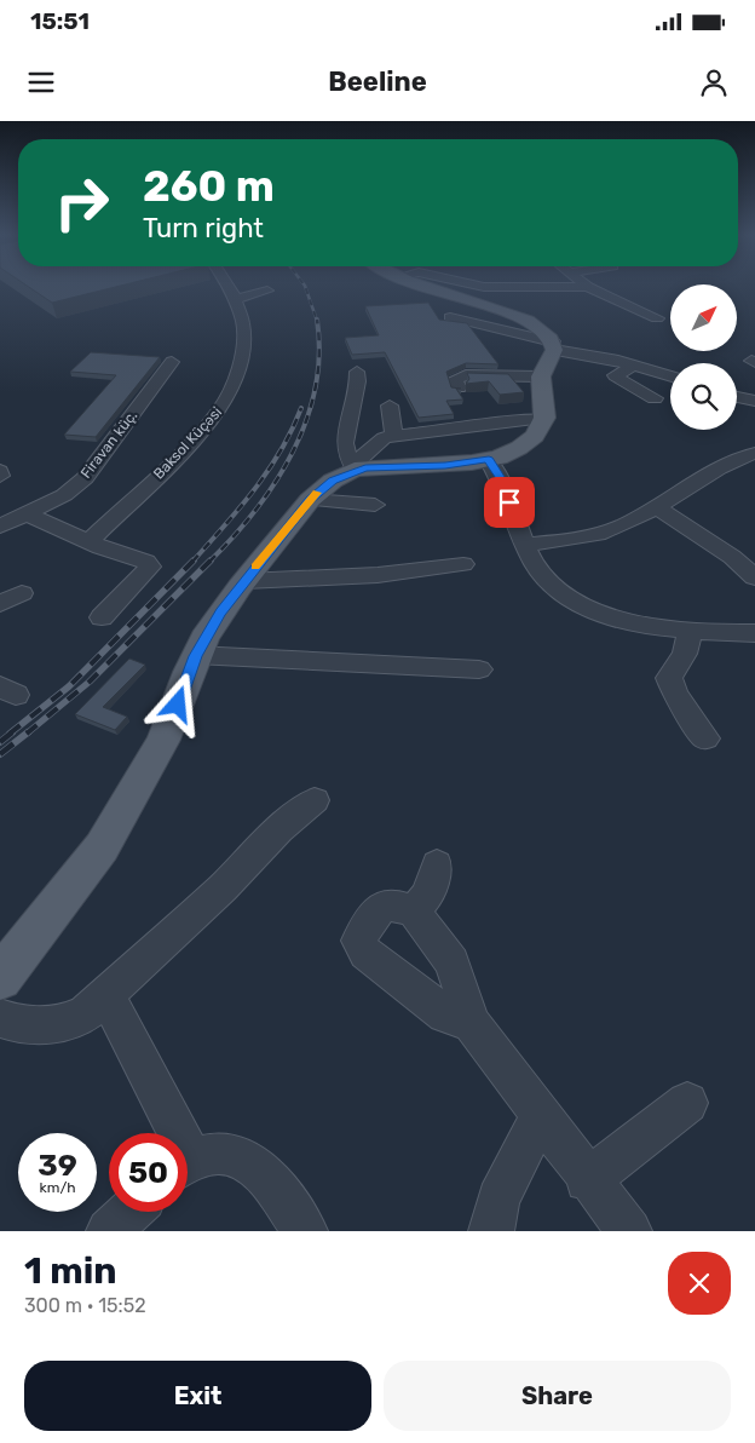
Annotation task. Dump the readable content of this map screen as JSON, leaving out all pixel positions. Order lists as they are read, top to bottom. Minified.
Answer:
{"streets":{"street":["Baksol Küçəsi","Firavan küç."]},"north":"top right","page":{"status":"15:51","header":"Beeline","turn":["260 m","Turn right"],"speed":"39 km/h","limit":"50","heading":["1 min","300 m · 15:52"],"buttons":["Exit","Share"]}}
